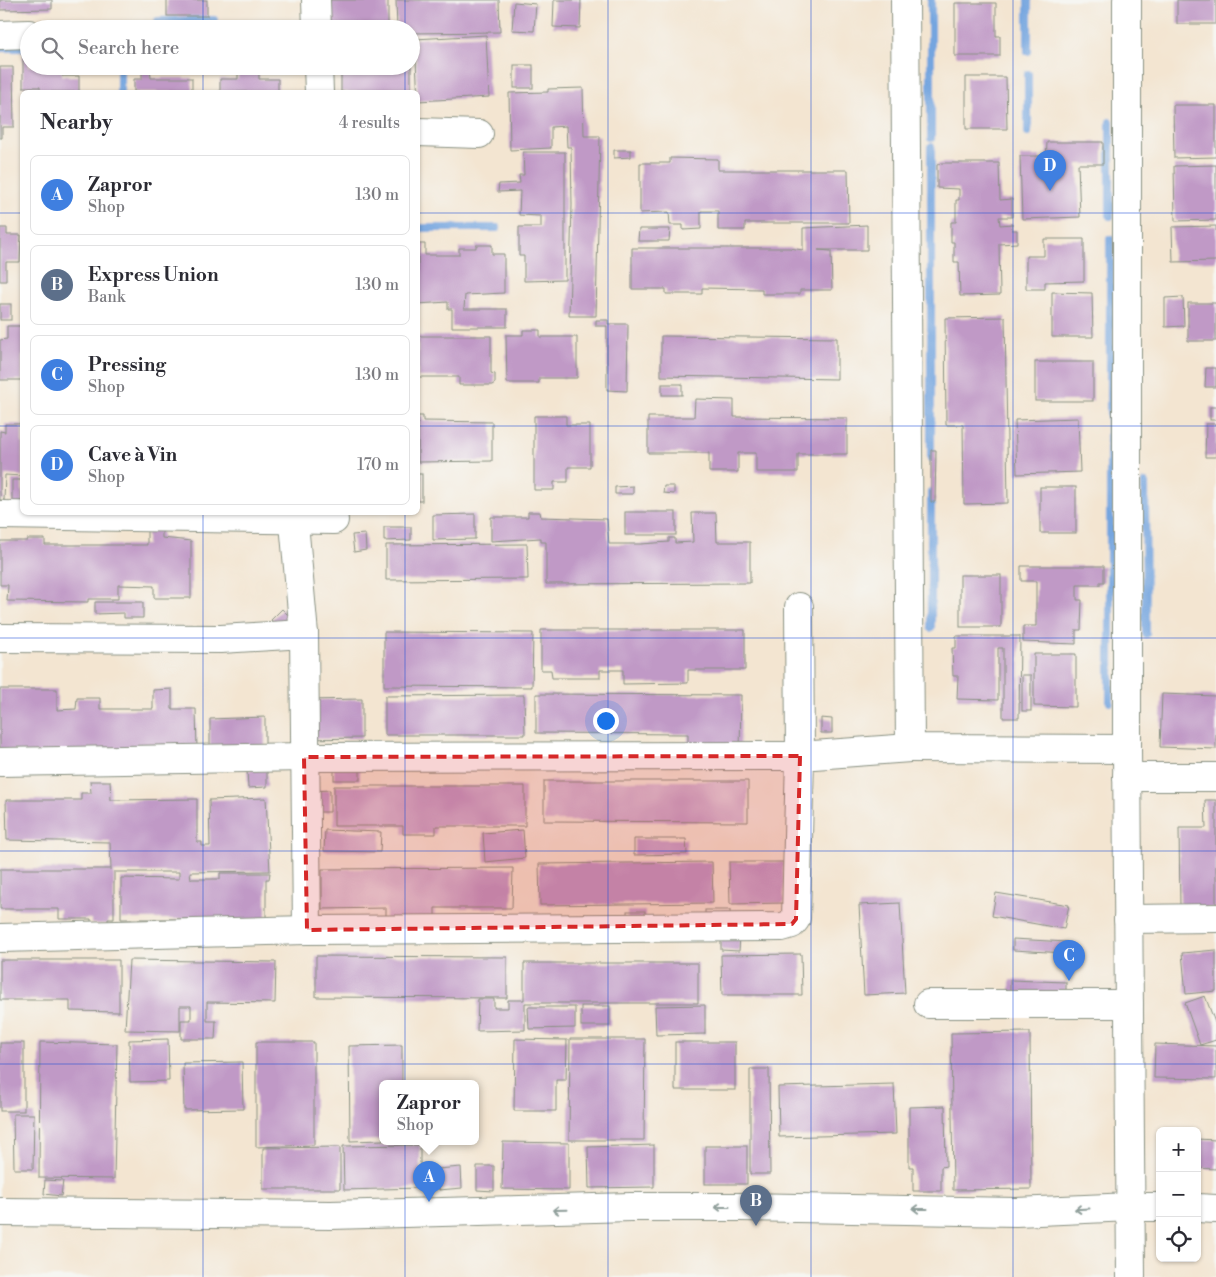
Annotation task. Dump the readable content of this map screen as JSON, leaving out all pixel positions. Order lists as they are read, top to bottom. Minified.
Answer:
{"page":{"search":"Search here","heading":["Nearby","4 results"],"pins":["D","C","A","B"],"list":[{"mark":"A","name":"Zapror","note":"Shop","value":"130 m"},{"mark":"B","name":"Express Union","note":"Bank","value":"130 m"},{"mark":"C","name":"Pressing","note":"Shop","value":"130 m"},{"mark":"D","name":"Cave à Vin","note":"Shop","value":"170 m"}],"popup":["Zapror","Shop"],"map_buttons":["+","−"]}}
